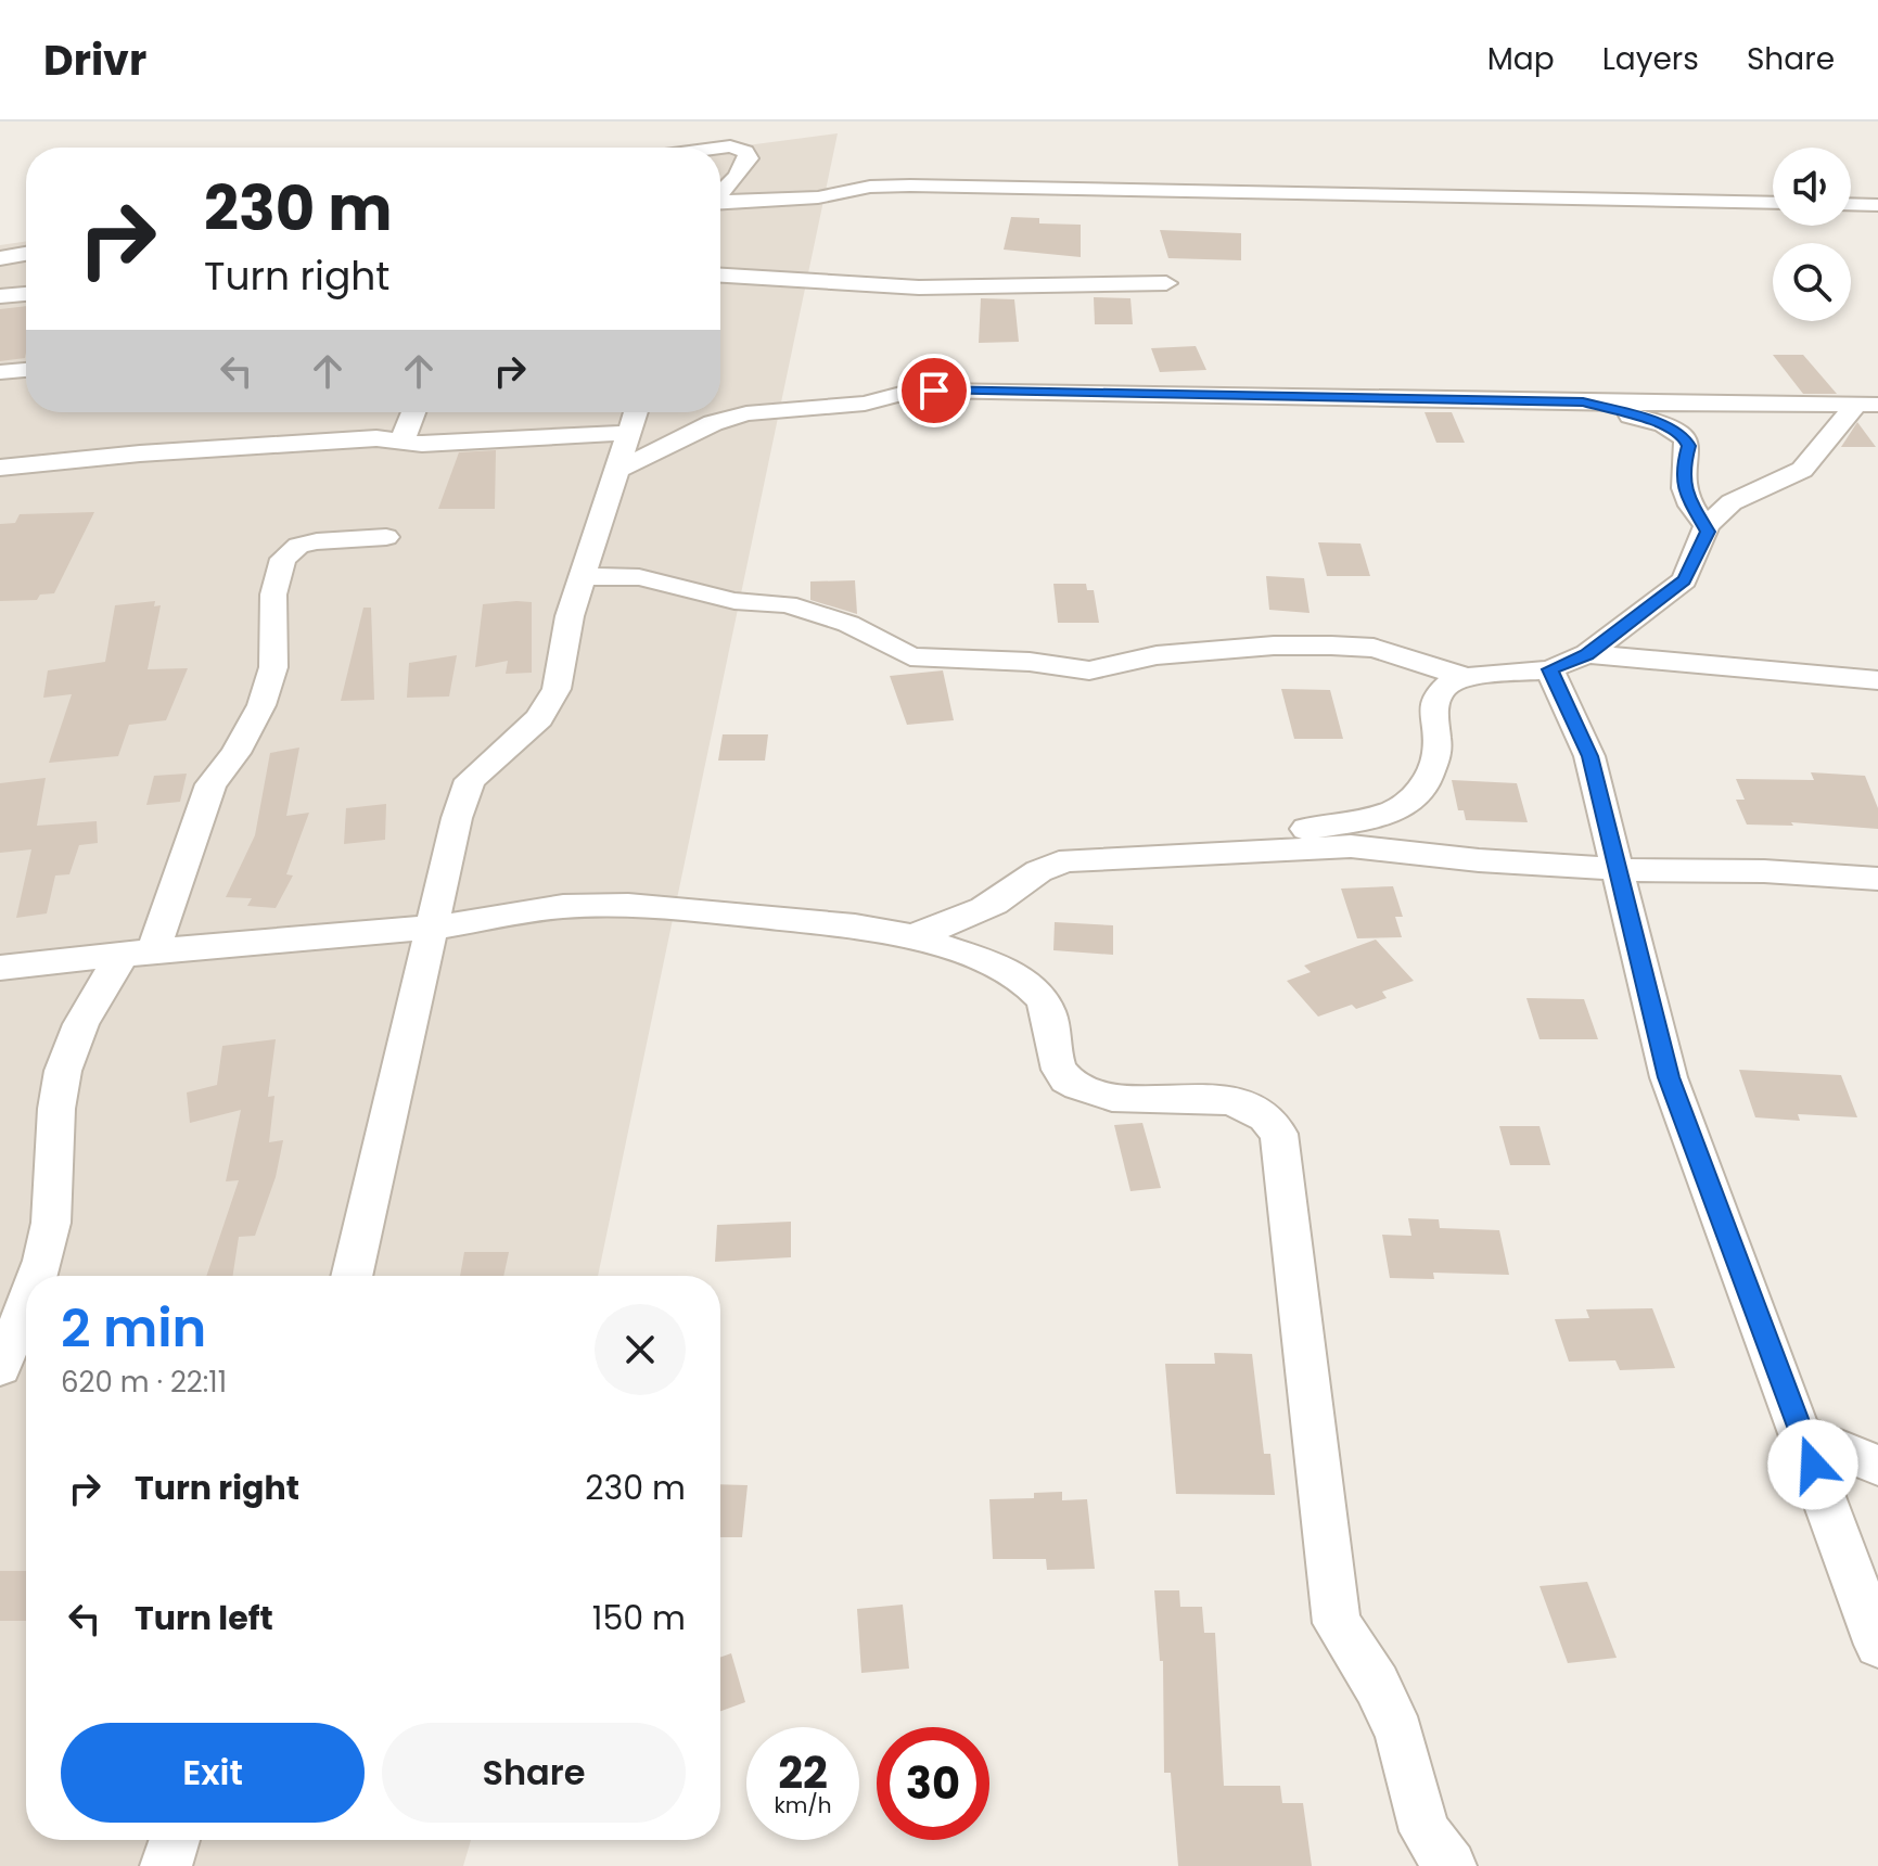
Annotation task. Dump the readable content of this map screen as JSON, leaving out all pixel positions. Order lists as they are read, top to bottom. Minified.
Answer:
{"page":{"header":"Drivr","nav":["Map","Layers","Share"],"turn":["230 m","Turn right"],"heading":["2 min","620 m · 22:11"],"list":[{"name":"Turn right","value":"230 m"},{"name":"Turn left","value":"150 m"}],"buttons":["Exit","Share"],"speed":"22 km/h","limit":"30"}}
